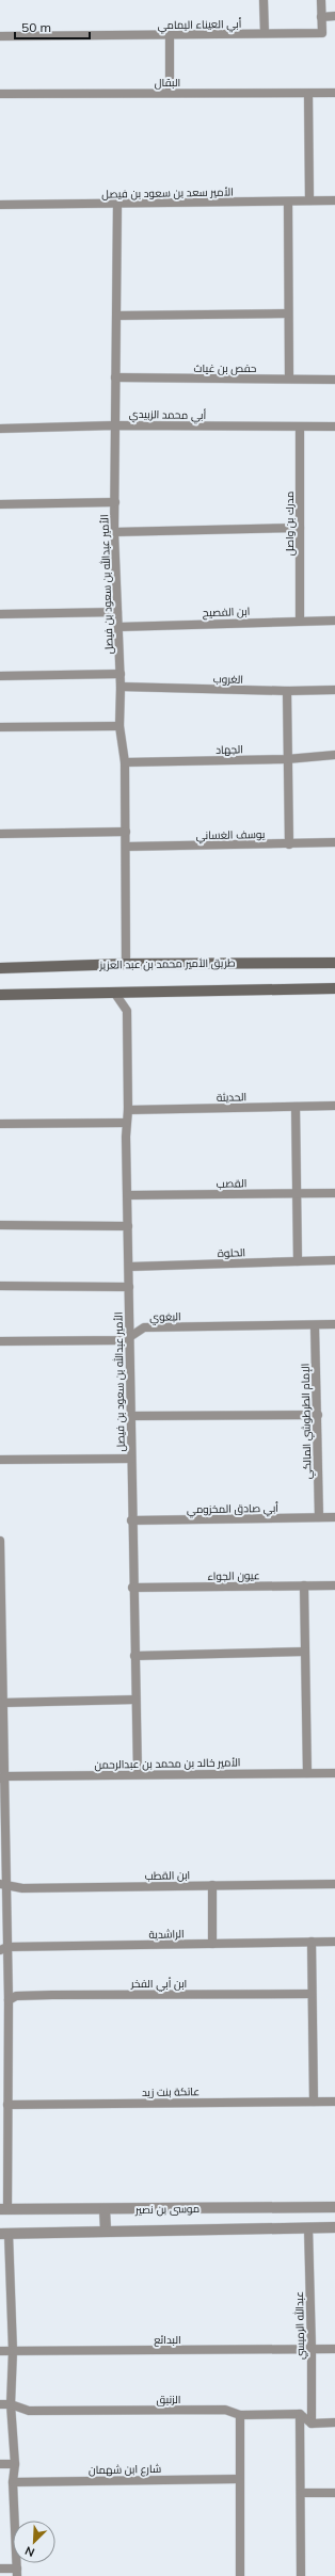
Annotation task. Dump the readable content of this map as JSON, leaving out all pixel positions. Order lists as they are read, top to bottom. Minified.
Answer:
{"streets":{"main road":["طريق الأمير محمد بن عبد العزيز"],"street":["أبي العيناء اليمامي","البقال","الأمير سعد بن سعود بن فيصل","حفص بن غياث","أبي محمد الزبيدي","مدرك بن واصل","الأمير عبدالله بن سعود بن فيصل","ابن الفصيح","الغروب","الجهاد","يوسف الغساني","الحديثة","القصب","الحلوة","البغوي","الإمام الطرطوشي المالكي","أبي صادق المخزومي","عيون الجواء","الأمير خالد بن محمد بن عبدالرحمن","ابن القطب","الراشدية","ابن أبي الفخر","عاتكة بنت زيد","موسى بن نصير","عبدالله الرميسي","البدائع","الزنبق","شارع ابن شهمان"]},"crossings":[["الأمير سعد بن سعود بن فيصل","الأمير عبدالله بن سعود بن فيصل"],["حفص بن غياث","الأمير عبدالله بن سعود بن فيصل"],["أبي محمد الزبيدي","مدرك بن واصل"],["أبي محمد الزبيدي","الأمير عبدالله بن سعود بن فيصل"],["مدرك بن واصل","ابن الفصيح"],["الأمير عبدالله بن سعود بن فيصل","ابن الفصيح"],["الأمير عبدالله بن سعود بن فيصل","الغروب"],["الأمير عبدالله بن سعود بن فيصل","الجهاد"],["الأمير عبدالله بن سعود بن فيصل","يوسف الغساني"],["الأمير عبدالله بن سعود بن فيصل","طريق الأمير محمد بن عبد العزيز"],["الأمير عبدالله بن سعود بن فيصل","الحديثة"],["الأمير عبدالله بن سعود بن فيصل","القصب"],["الأمير عبدالله بن سعود بن فيصل","الحلوة"],["الأمير عبدالله بن سعود بن فيصل","البغوي"],["الأمير عبدالله بن سعود بن فيصل","أبي صادق المخزومي"],["الأمير عبدالله بن سعود بن فيصل","عيون الجواء"],["الأمير عبدالله بن سعود بن فيصل","الأمير خالد بن محمد بن عبدالرحمن"],["البغوي","الإمام الطرطوشي المالكي"],["الإمام الطرطوشي المالكي","أبي صادق المخزومي"],["عبدالله الرميسي","البدائع"]],"scale_bar":"50 m","north":"bottom left"}
